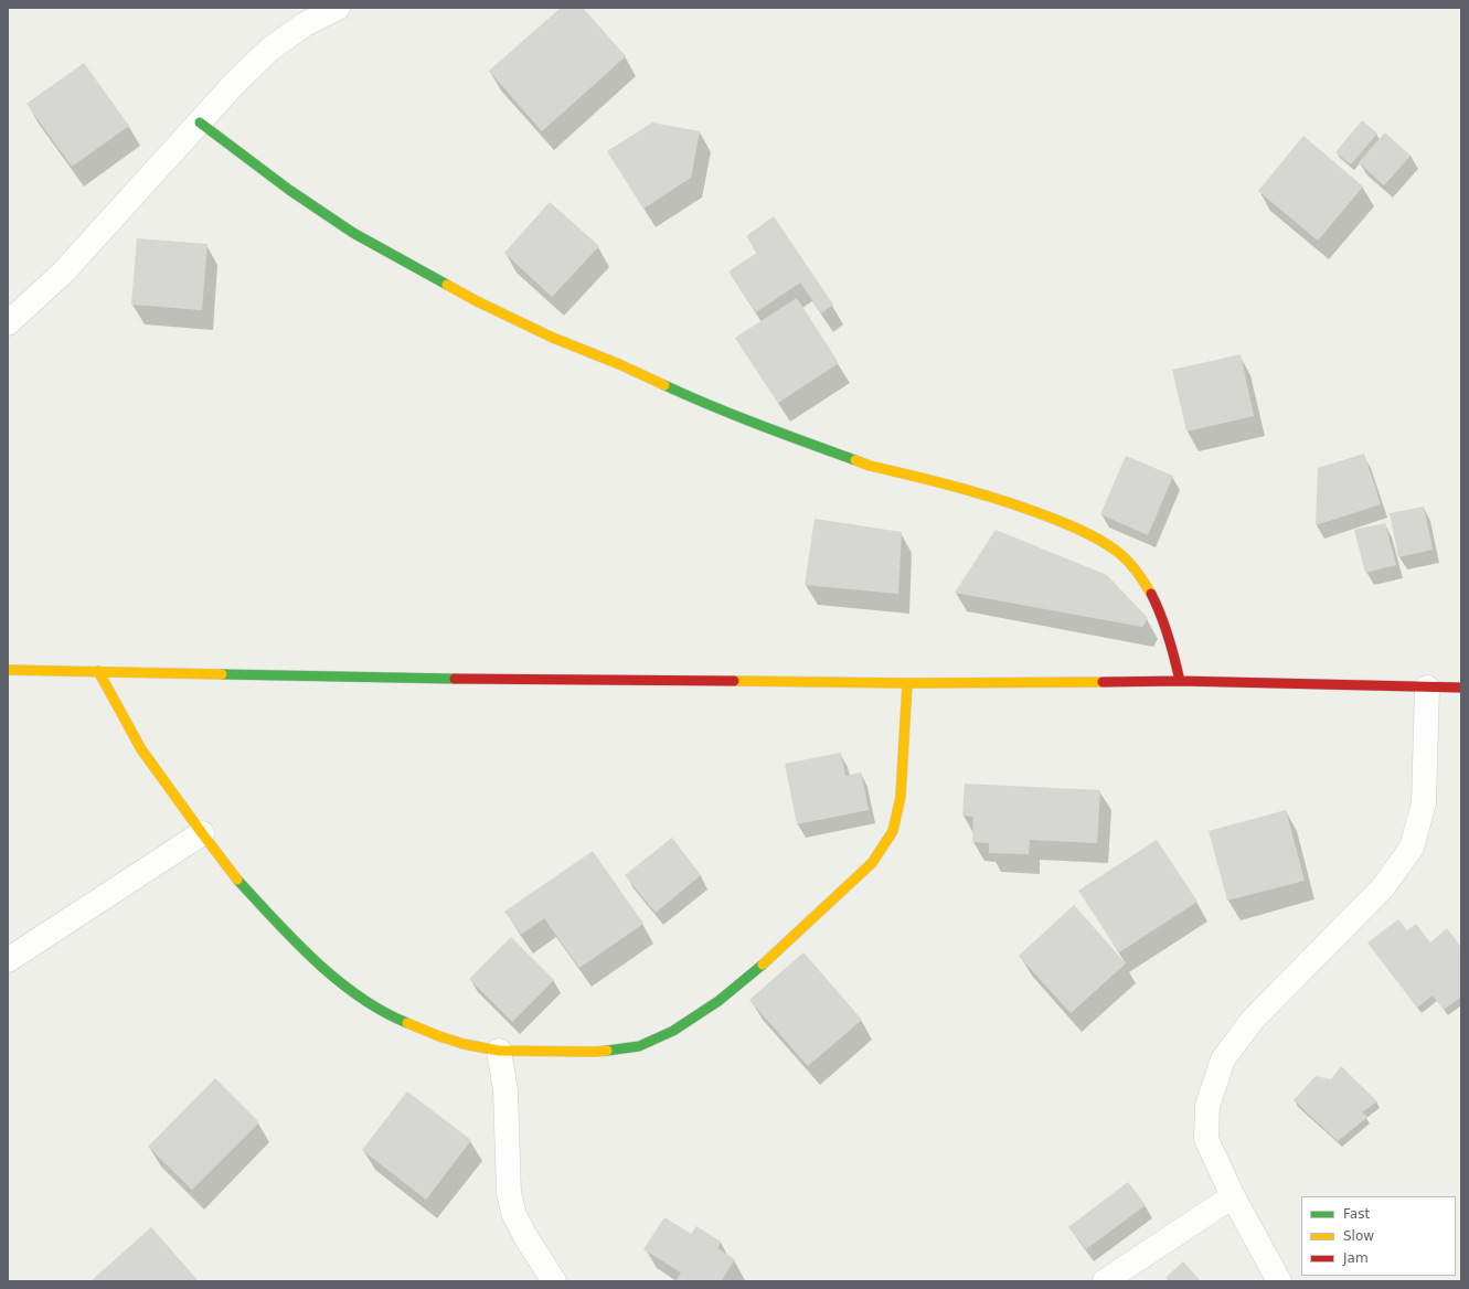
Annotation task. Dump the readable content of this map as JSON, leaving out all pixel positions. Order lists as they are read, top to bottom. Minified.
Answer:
{"legend":["Fast","Slow","Jam"]}
